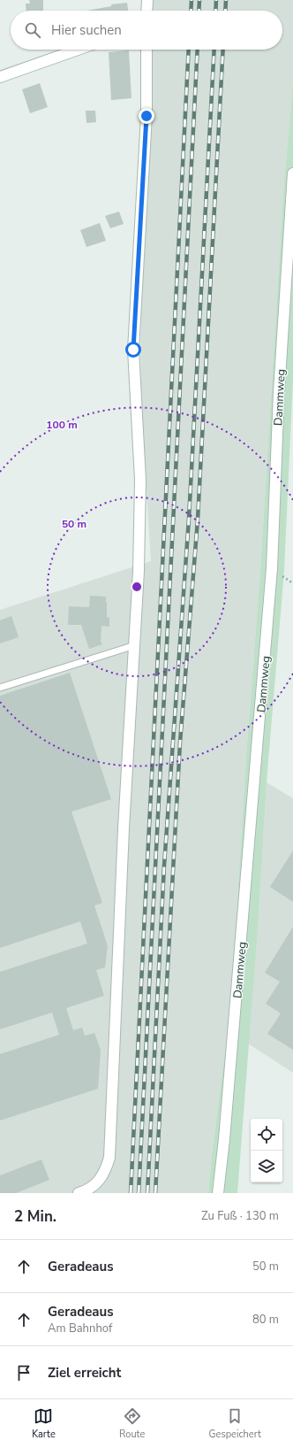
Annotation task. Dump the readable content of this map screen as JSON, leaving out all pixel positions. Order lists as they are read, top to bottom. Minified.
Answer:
{"streets":{"street":["Dammweg"]},"page":{"search":"Hier suchen","heading":["2 Min.","Zu Fuß · 130 m"],"list":[["Geradeaus","50 m"],["Geradeaus","Am Bahnhof","80 m"],"Ziel erreicht"],"nav":["Karte","Route","Gespeichert"]},"rings":["100 m","50 m"]}
